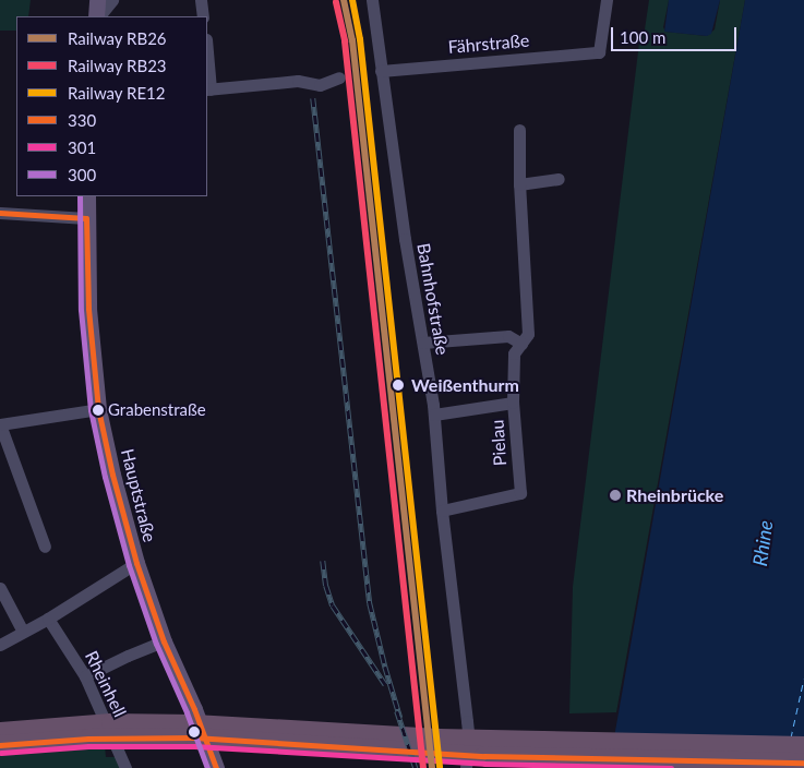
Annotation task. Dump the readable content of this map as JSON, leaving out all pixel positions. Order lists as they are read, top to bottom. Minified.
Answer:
{"streets":{"main road":["Hauptstraße"],"street":["Fährstraße","Bahnhofstraße","Pielau","Rheinhell"]},"crossings":[["Fährstraße","Bahnhofstraße"],["Bahnhofstraße","Pielau"]],"water":["Rhine"],"places":["Weißenthurm","Grabenstraße","Rheinbrücke"],"lines":["rail line RB26","rail line RE12","rail line RB23","transit line 300","transit line 330","transit line 301"],"legend":["Railway RB26","Railway RB23","Railway RE12","330","301","300"],"scale_bar":"100 m"}
